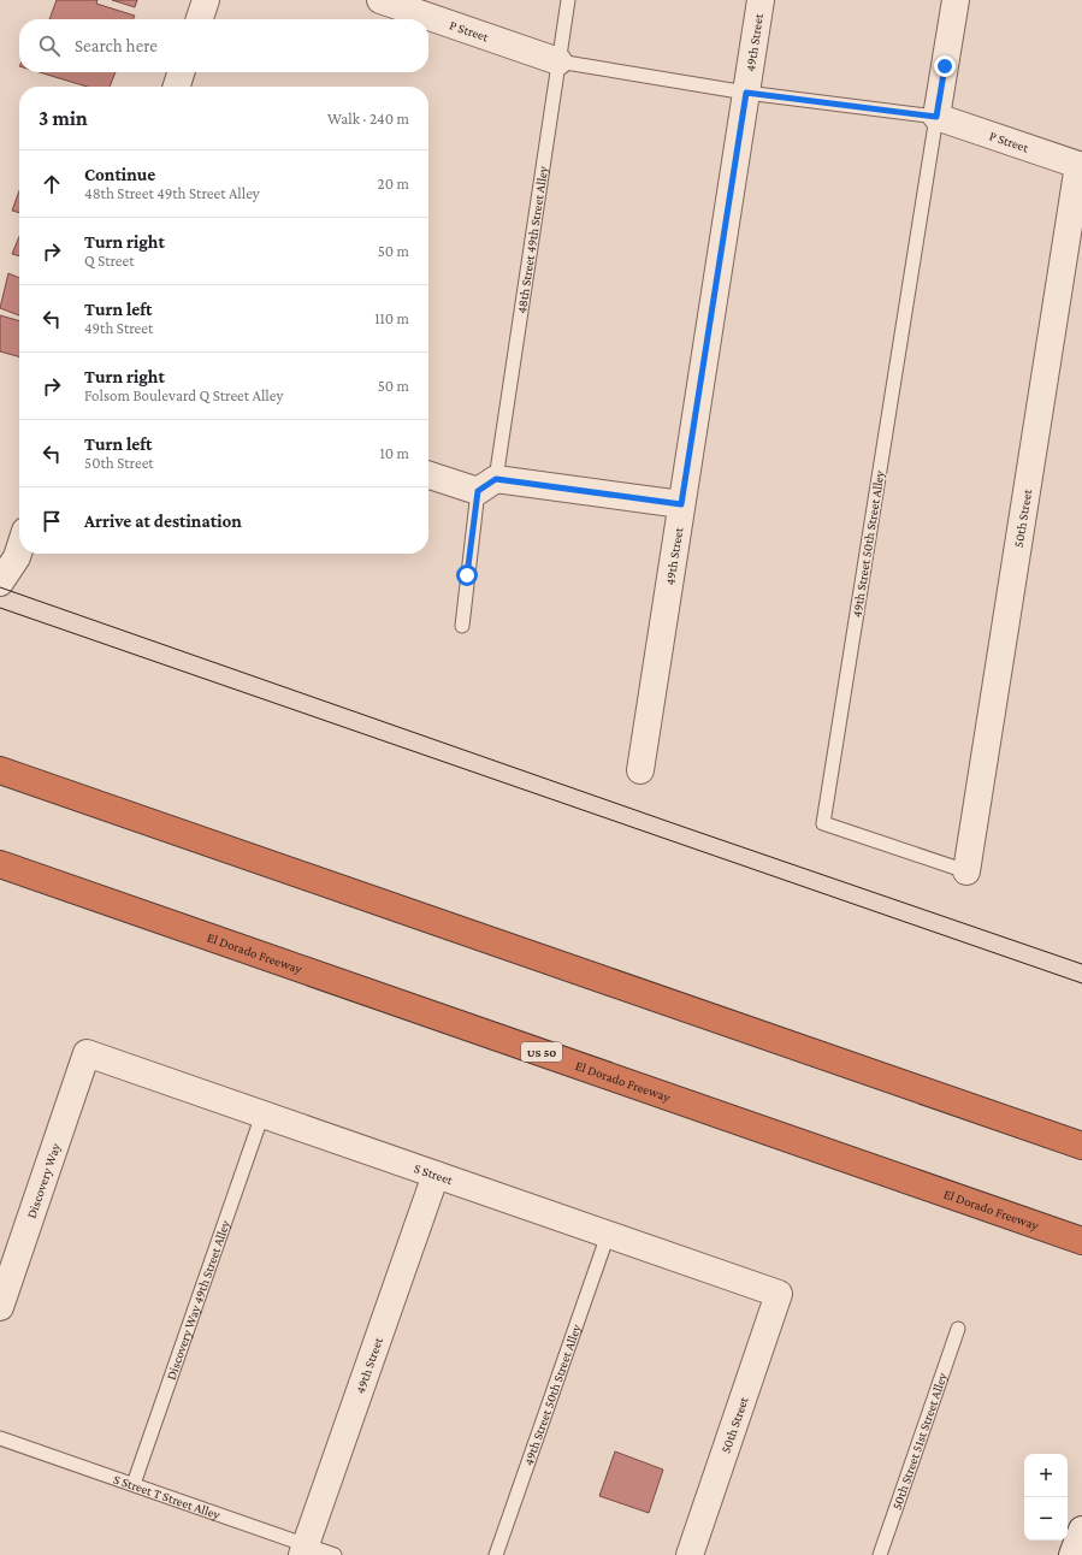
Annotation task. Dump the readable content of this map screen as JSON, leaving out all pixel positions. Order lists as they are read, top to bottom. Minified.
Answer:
{"streets":{"highway":["El Dorado Freeway","US 50"],"street":["P Street","49th Street","50th Street","S Street","Discovery Way"],"lane":["48th Street 49th Street Alley","49th Street 50th Street Alley","Discovery Way 49th Street Alley","50th Street 51st Street Alley","S Street T Street Alley"]},"crossings":[["P Street","48th Street 49th Street Alley"],["P Street","50th Street"],["P Street","49th Street 50th Street Alley"],["49th Street","S Street"],["49th Street","S Street T Street Alley"],["50th Street","49th Street 50th Street Alley"],["50th Street","S Street"],["49th Street 50th Street Alley","S Street"],["S Street","Discovery Way"],["S Street","Discovery Way 49th Street Alley"],["Discovery Way 49th Street Alley","S Street T Street Alley"]],"page":{"search":"Search here","heading":["3 min","Walk · 240 m"],"list":[["Continue","48th Street 49th Street Alley","20 m"],["Turn right","Q Street","50 m"],["Turn left","49th Street","110 m"],["Turn right","Folsom Boulevard Q Street Alley","50 m"],["Turn left","50th Street","10 m"],"Arrive at destination"],"map_buttons":["+","−"]}}
